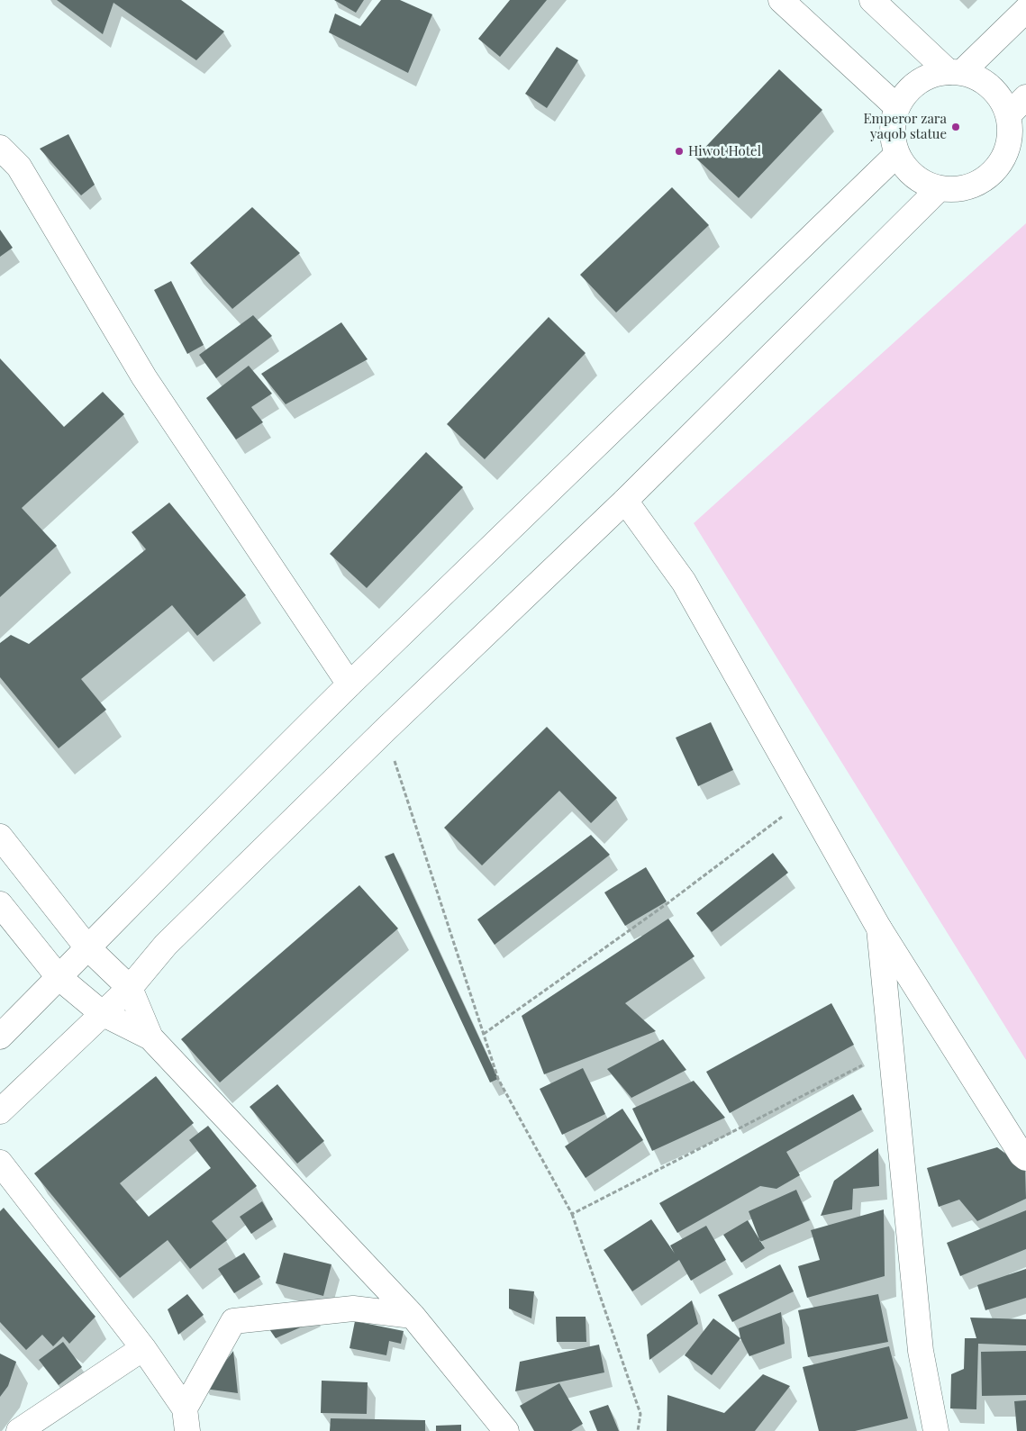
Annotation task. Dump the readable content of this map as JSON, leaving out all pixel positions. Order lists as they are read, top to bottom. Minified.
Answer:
{"places":["Emperor zara yaqob statue","Hiwot Hotel"]}
